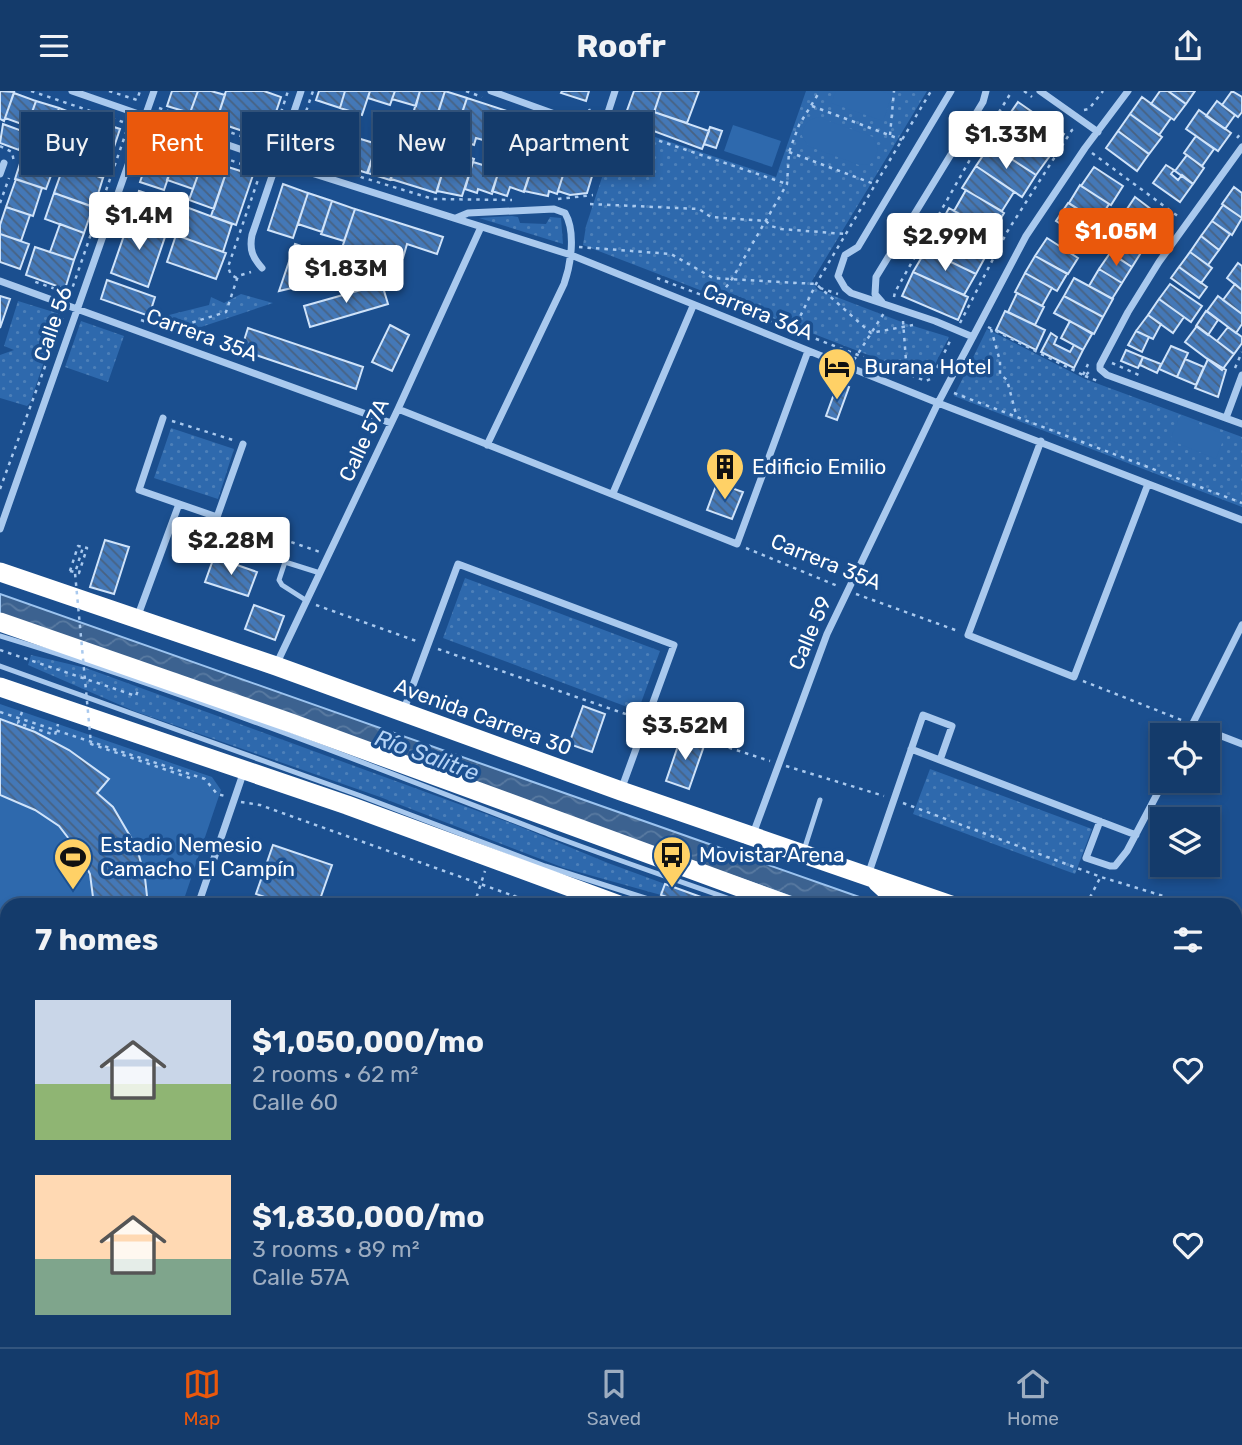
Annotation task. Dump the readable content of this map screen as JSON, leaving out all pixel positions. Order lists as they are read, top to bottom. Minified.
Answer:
{"streets":{"highway":["Avenida Carrera 30"],"street":["Carrera 36A","Calle 56","Carrera 35A","Calle 57A","Calle 59"]},"crossings":[["Carrera 36A","Calle 57A"],["Carrera 36A","Calle 59"],["Calle 56","Carrera 35A"],["Carrera 35A","Calle 57A"],["Carrera 35A","Calle 59"],["Calle 57A","Avenida Carrera 30"],["Calle 59","Avenida Carrera 30"]],"water":["Río Salitre"],"places":{"hotel":["Burana Hotel"],"building":["Edificio Emilio"],"bus stop":["Movistar Arena"],"sports":["Estadio Nemesio Camacho El Campín"]},"page":{"header":"Roofr","price":["$1.33M","$1.4M","$1.05M","$2.99M","$1.83M","$2.28M","$3.52M"],"chip":["Buy","Rent","Filters","New","Apartment"],"heading":"7 homes","list":[{"name":"$1,050,000/mo","note":"2 rooms · 62 m² · Calle 60"},{"name":"$1,830,000/mo","note":"3 rooms · 89 m² · Calle 57A"}],"tabs":["Map","Saved","Home"]}}
